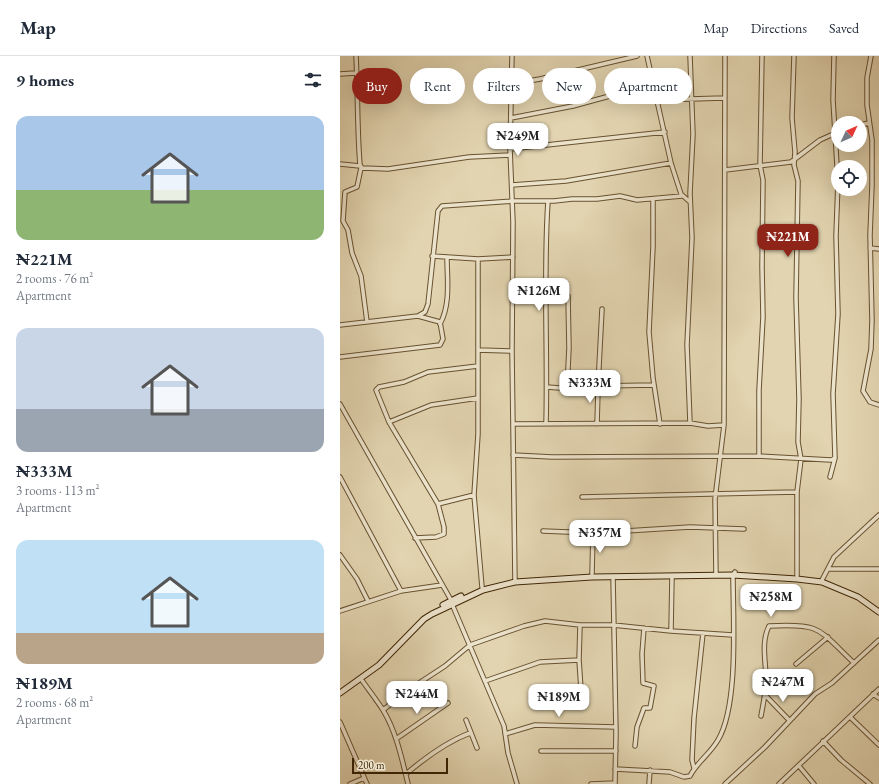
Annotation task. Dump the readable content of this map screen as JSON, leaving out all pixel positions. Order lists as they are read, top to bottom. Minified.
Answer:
{"scale_bar":"200 m","north":"top right","page":{"header":"Map","nav":["Map","Directions","Saved"],"heading":"9 homes","chip":["Buy","Rent","Filters","New","Apartment"],"list":[{"name":"₦221M","note":"2 rooms · 76 m² · Apartment"},{"name":"₦333M","note":"3 rooms · 113 m² · Apartment"},{"name":"₦189M","note":"2 rooms · 68 m² · Apartment"}],"price":["₦249M","₦221M","₦126M","₦333M","₦357M","₦258M","₦247M","₦244M","₦189M"],"scale":"200 m"}}
